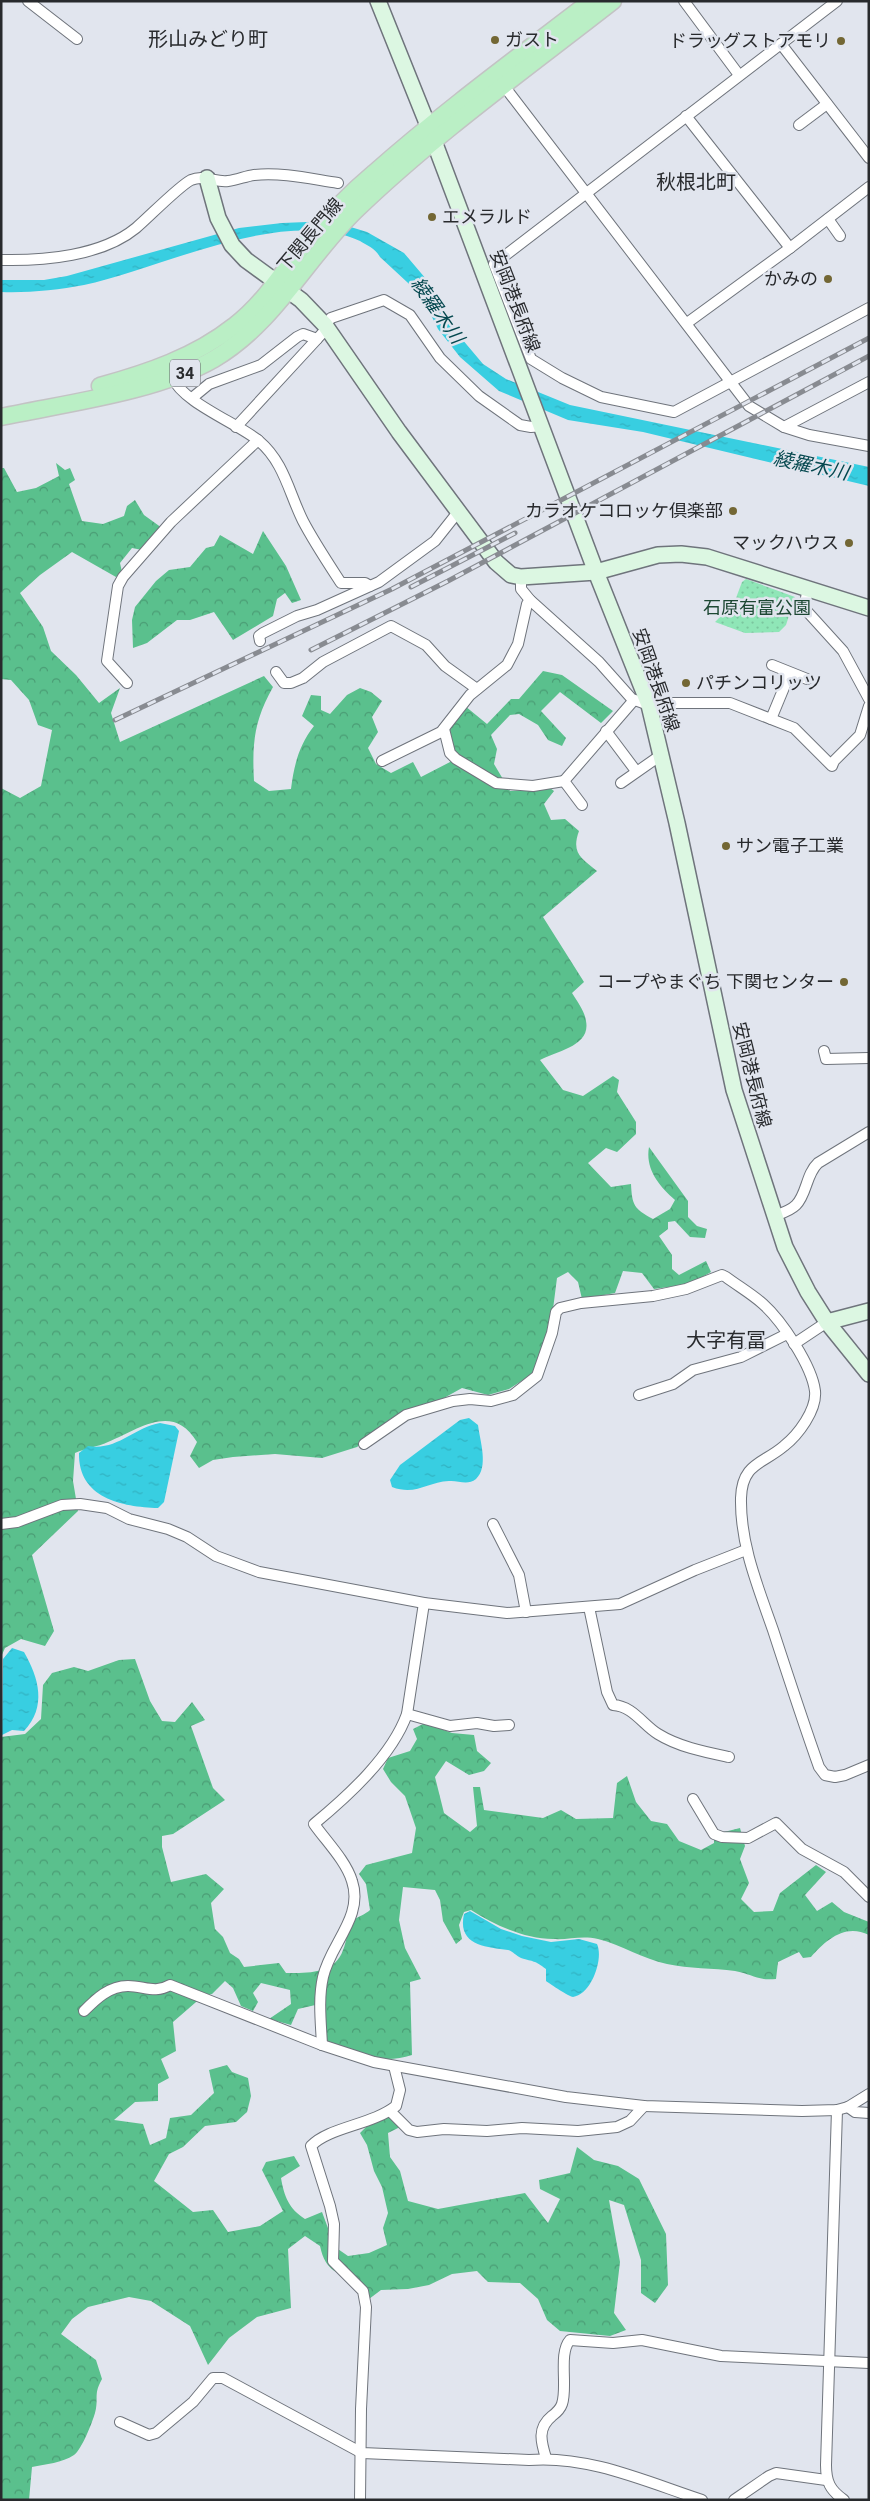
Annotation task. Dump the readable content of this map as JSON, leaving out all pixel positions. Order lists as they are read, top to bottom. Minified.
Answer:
{"streets":{"main road":["下関長門線","安岡港長府線","34"]},"crossings":[["下関長門線","安岡港長府線"]],"districts":["形山みどり町","秋根北町","大字有冨"],"water":["綾羅木川"],"parks":["石原有富公園"],"places":["ガスト","ドラッグストアモリ","エメラルド","かみの","カラオケコロッケ倶楽部","マックハウス","パチンコリッツ","サン電子工業","コープやまぐち 下関センター"]}
